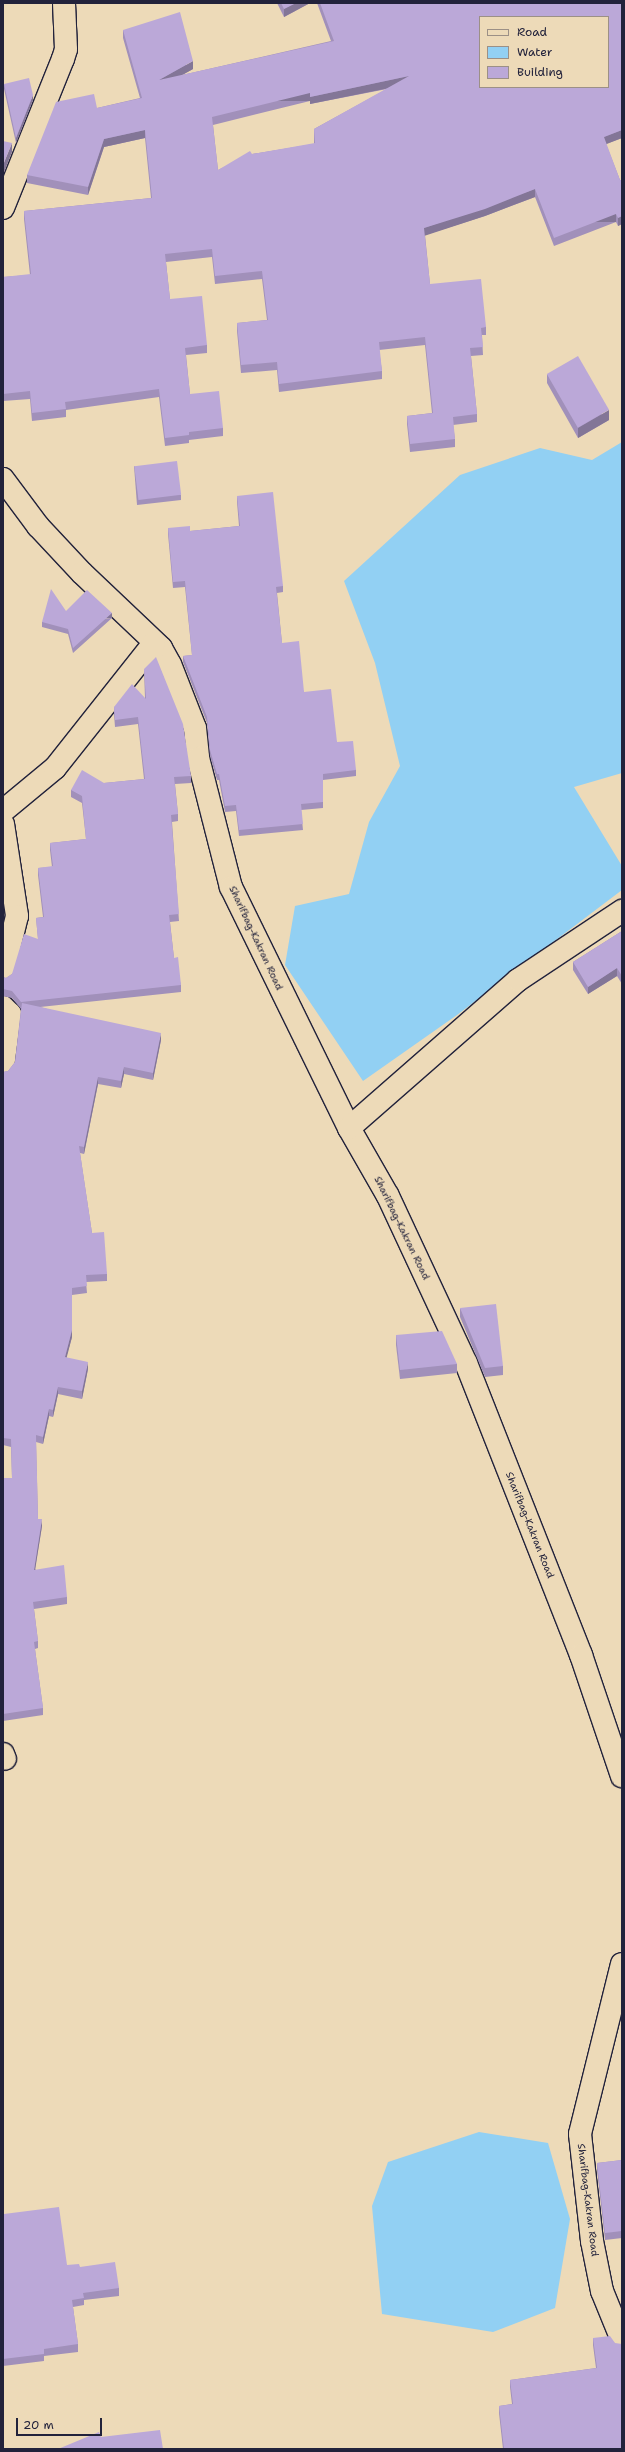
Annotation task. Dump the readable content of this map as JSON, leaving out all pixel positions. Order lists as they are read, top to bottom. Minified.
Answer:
{"streets":{"street":["Sharifbag-Kakran Road"]},"legend":["Road","Water","Building"],"scale_bar":"20 m"}
